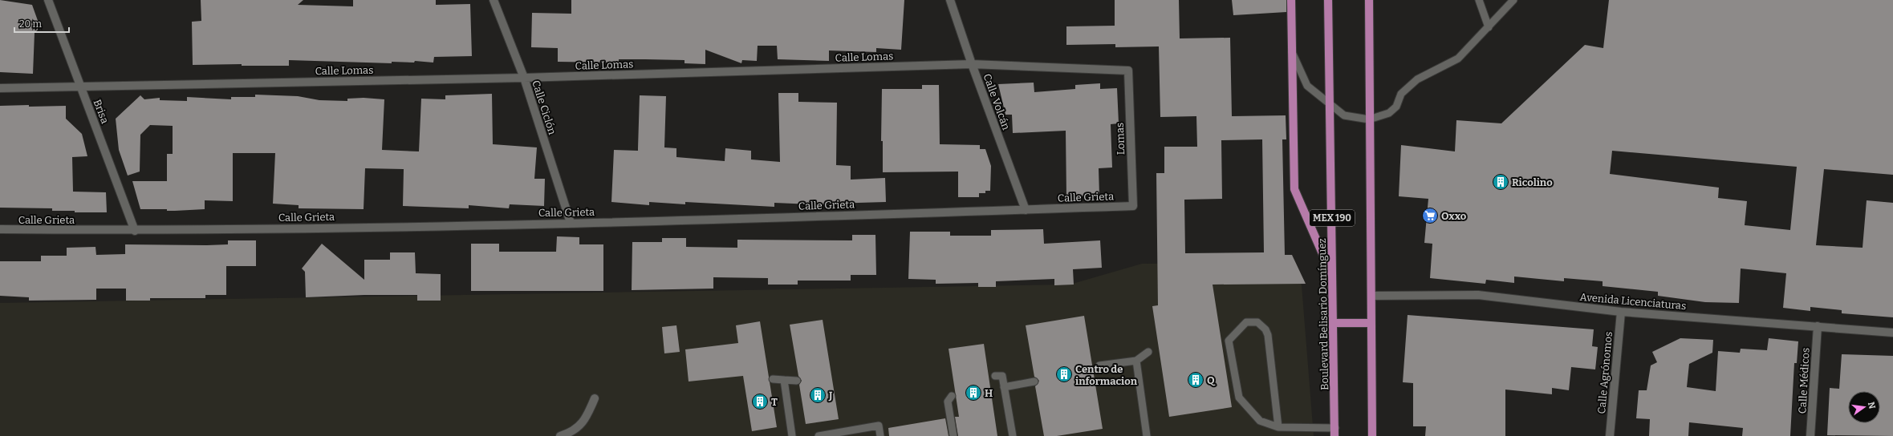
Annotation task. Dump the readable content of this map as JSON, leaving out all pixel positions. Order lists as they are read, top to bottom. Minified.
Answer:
{"streets":{"main road":["MEX 190","Boulevard Belisario Domínguez"],"street":["Calle Lomas","Calle Volcán","Calle Ciclón","Brisa","Lomas","Calle Grieta","Avenida Licenciaturas","Calle Agrónomos","Calle Médicos"]},"crossings":[["Calle Lomas","Calle Volcán"],["Calle Lomas","Calle Ciclón"],["Calle Lomas","Brisa"],["Calle Lomas","Lomas"],["Calle Volcán","Calle Grieta"],["Calle Ciclón","Calle Grieta"],["Brisa","Calle Grieta"],["Lomas","Calle Grieta"],["Avenida Licenciaturas","Calle Agrónomos"],["Avenida Licenciaturas","Calle Médicos"]],"places":{"building":["Ricolino","Centro de informacion","Q","H","J","T"],"supermarket":["Oxxo"]},"scale_bar":"20 m","north":"right"}
